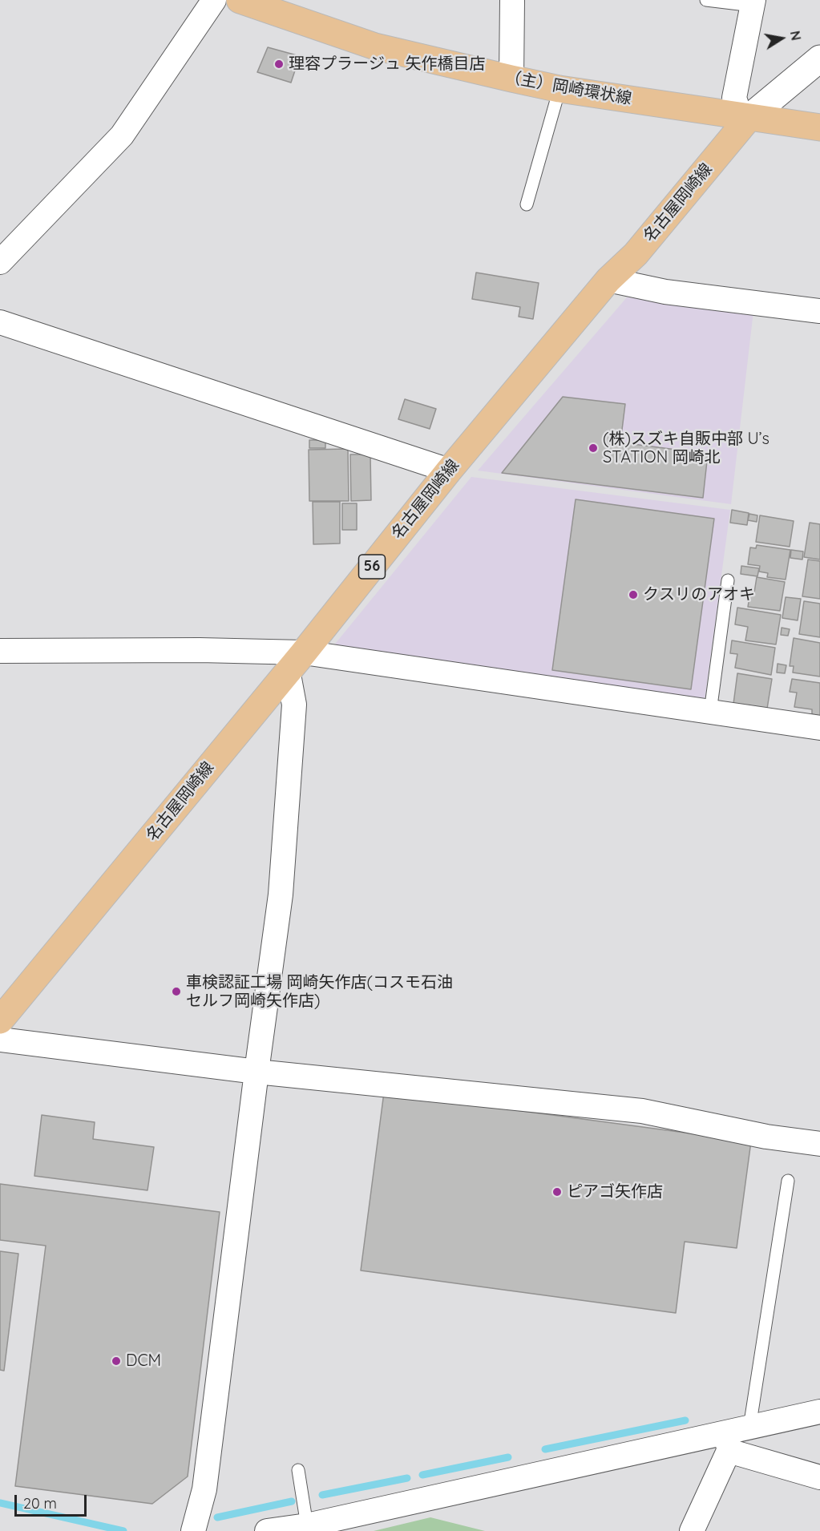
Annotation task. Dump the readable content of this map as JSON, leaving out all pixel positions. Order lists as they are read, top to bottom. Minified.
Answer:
{"streets":{"main road":["（主）岡崎環状線","名古屋岡崎線","56"]},"crossings":[["（主）岡崎環状線","名古屋岡崎線"],["（主）岡崎環状線","56"],["名古屋岡崎線","56"]],"places":["理容プラージュ 矢作橋目店","(株)スズキ自販中部 U’s STATION 岡崎北","クスリのアオキ","車検認証工場 岡崎矢作店(コスモ石油 セルフ岡崎矢作店)","ピアゴ矢作店","DCM"],"scale_bar":"20 m","north":"right"}
